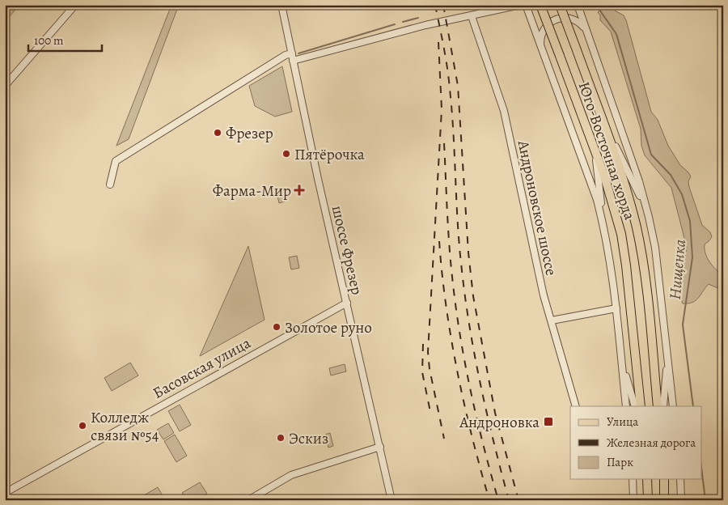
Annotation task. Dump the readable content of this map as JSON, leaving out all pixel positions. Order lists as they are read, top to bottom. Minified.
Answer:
{"streets":{"main road":["Юго-Восточная хорда"],"street":["Андроновское шоссе","шоссе Фрезер","Басовская улица"]},"crossings":[["шоссе Фрезер","Басовская улица"]],"water":["Нищенка"],"places":{"other":["Фрезер","Пятёрочка","Золотое руно","Колледж связи №54","Эскиз"],"health":["Фарма-Мир"],"transit":["Андроновка"]},"legend":["Улица","Железная дорога","Парк"],"scale_bar":"100 m"}
